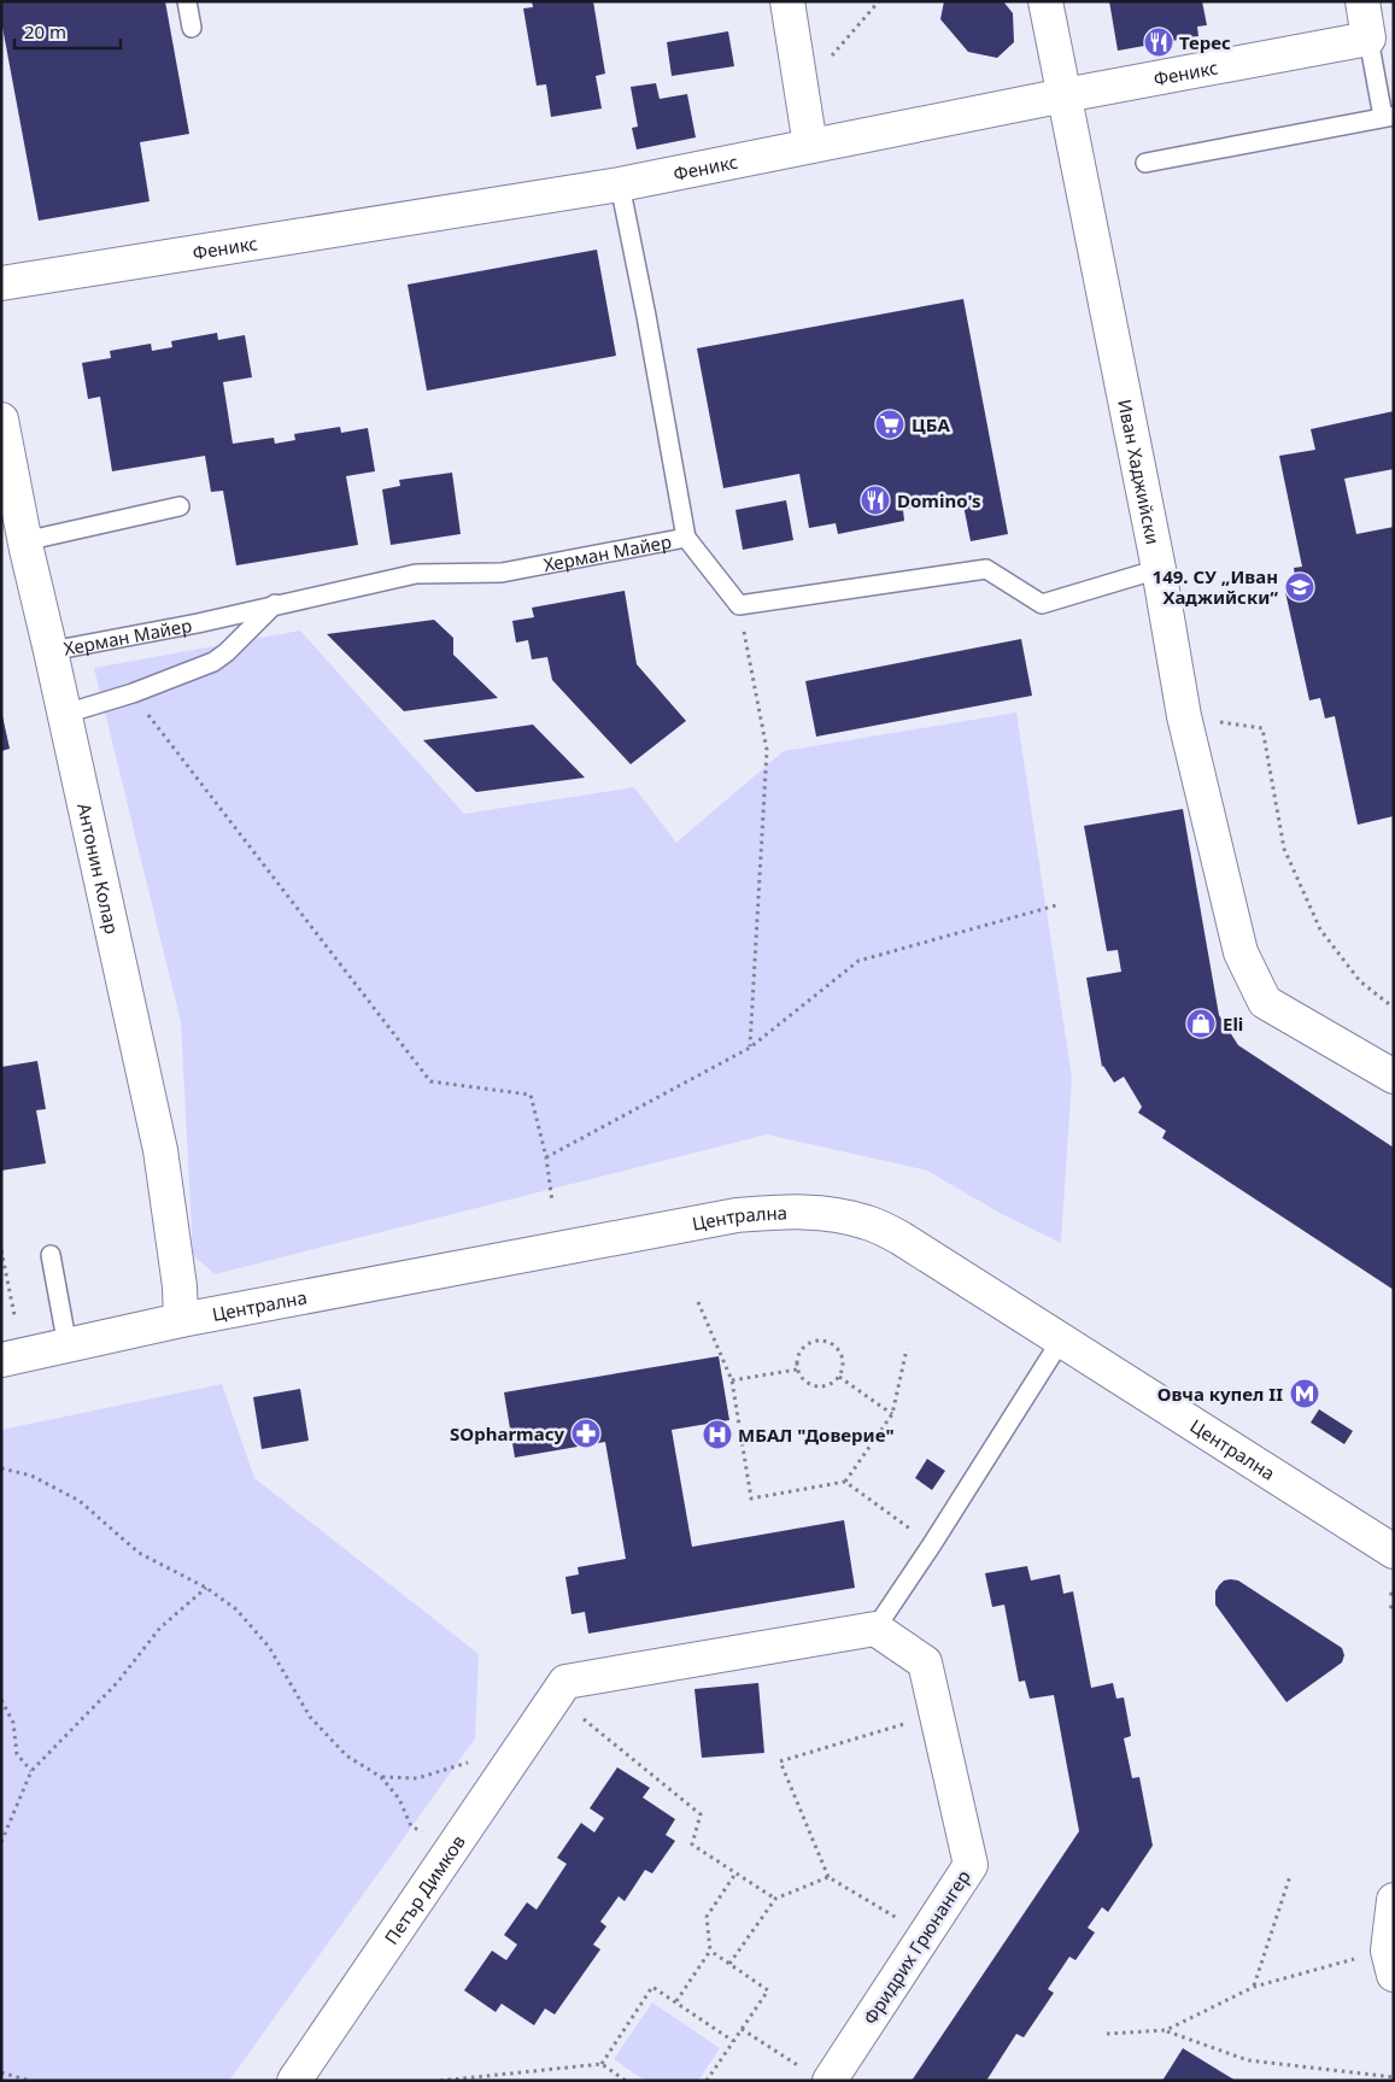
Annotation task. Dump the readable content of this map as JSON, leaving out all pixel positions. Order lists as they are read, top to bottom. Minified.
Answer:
{"streets":{"street":["Феникс","Иван Хаджийски","Антонин Колар","Централна","Петър Димков","Фридрих Грюнангер"],"lane":["Херман Майер"]},"crossings":[["Феникс","Иван Хаджийски"],["Херман Майер","Антонин Колар"],["Антонин Колар","Централна"]],"places":{"restaurant":["Терес","Domino's"],"supermarket":["ЦБА"],"school or university":["149. СУ „Иван Хаджийски“"],"shop":["Eli"],"metro station":["Овча купел II"],"pharmacy":["SOpharmacy"],"hospital":["МБАЛ \"Доверие\""]},"scale_bar":"20 m"}
